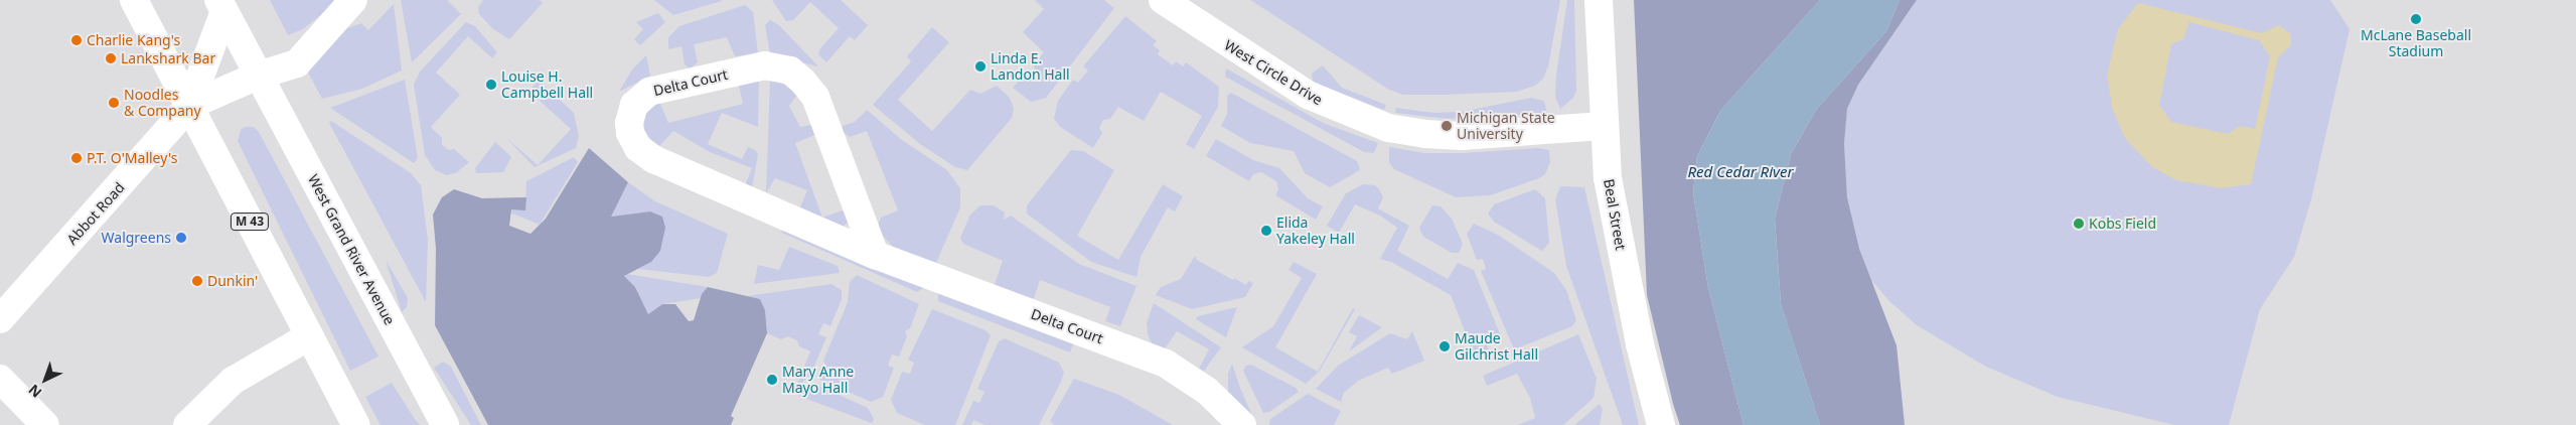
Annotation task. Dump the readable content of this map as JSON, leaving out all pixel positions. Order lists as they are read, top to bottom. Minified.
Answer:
{"streets":{"street":["West Circle Drive","Delta Court","Abbot Road","Beal Street","M 43","West Grand River Avenue"]},"crossings":[["West Circle Drive","Beal Street"],["Abbot Road","M 43"]],"water":["Red Cedar River"],"places":["McLane Baseball Stadium","Charlie Kang's","Lankshark Bar","Linda E. Landon Hall","Louise H. Campbell Hall","Noodles & Company","Michigan State University","P.T. O'Malley's","Kobs Field","Elida Yakeley Hall","Walgreens","Dunkin'","Maude Gilchrist Hall","Mary Anne Mayo Hall"],"north":"bottom left"}
